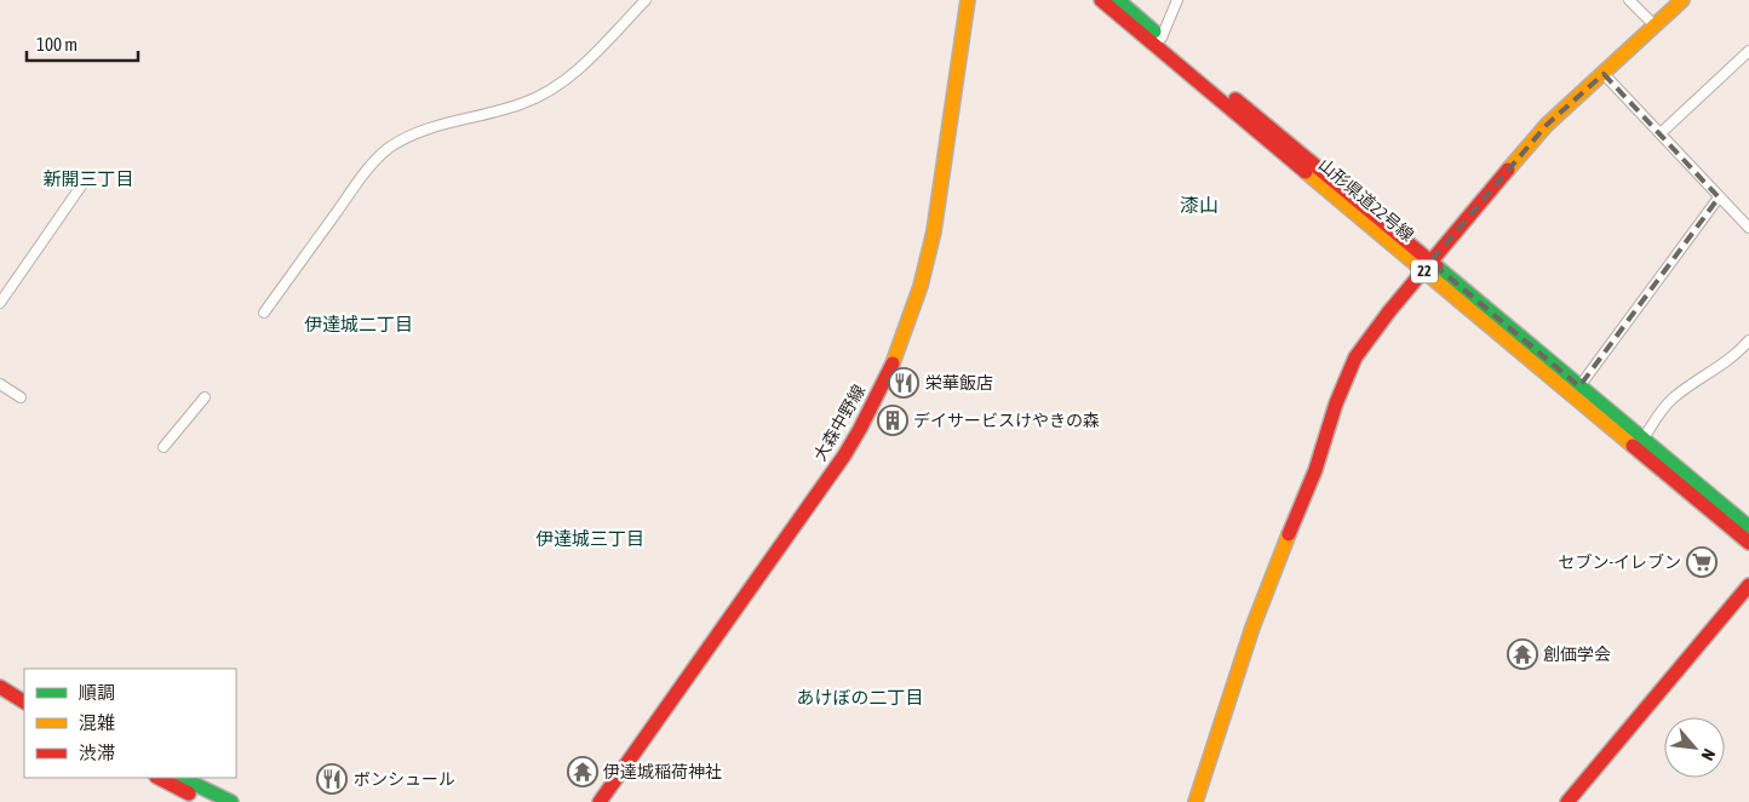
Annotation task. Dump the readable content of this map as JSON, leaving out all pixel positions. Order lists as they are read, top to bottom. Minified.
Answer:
{"streets":{"main road":["山形県道22号線","22","大森中野線"]},"districts":["新開三丁目","漆山","伊達城二丁目","伊達城三丁目","あけぼの二丁目"],"places":{"restaurant":["栄華飯店","ボンシュール"],"building":["デイサービスけやきの森"],"supermarket":["セブン-イレブン"],"temple":["創価学会","伊達城稲荷神社"]},"legend":["順調","混雑","渋滞"],"scale_bar":"100 m","north":"bottom right"}
